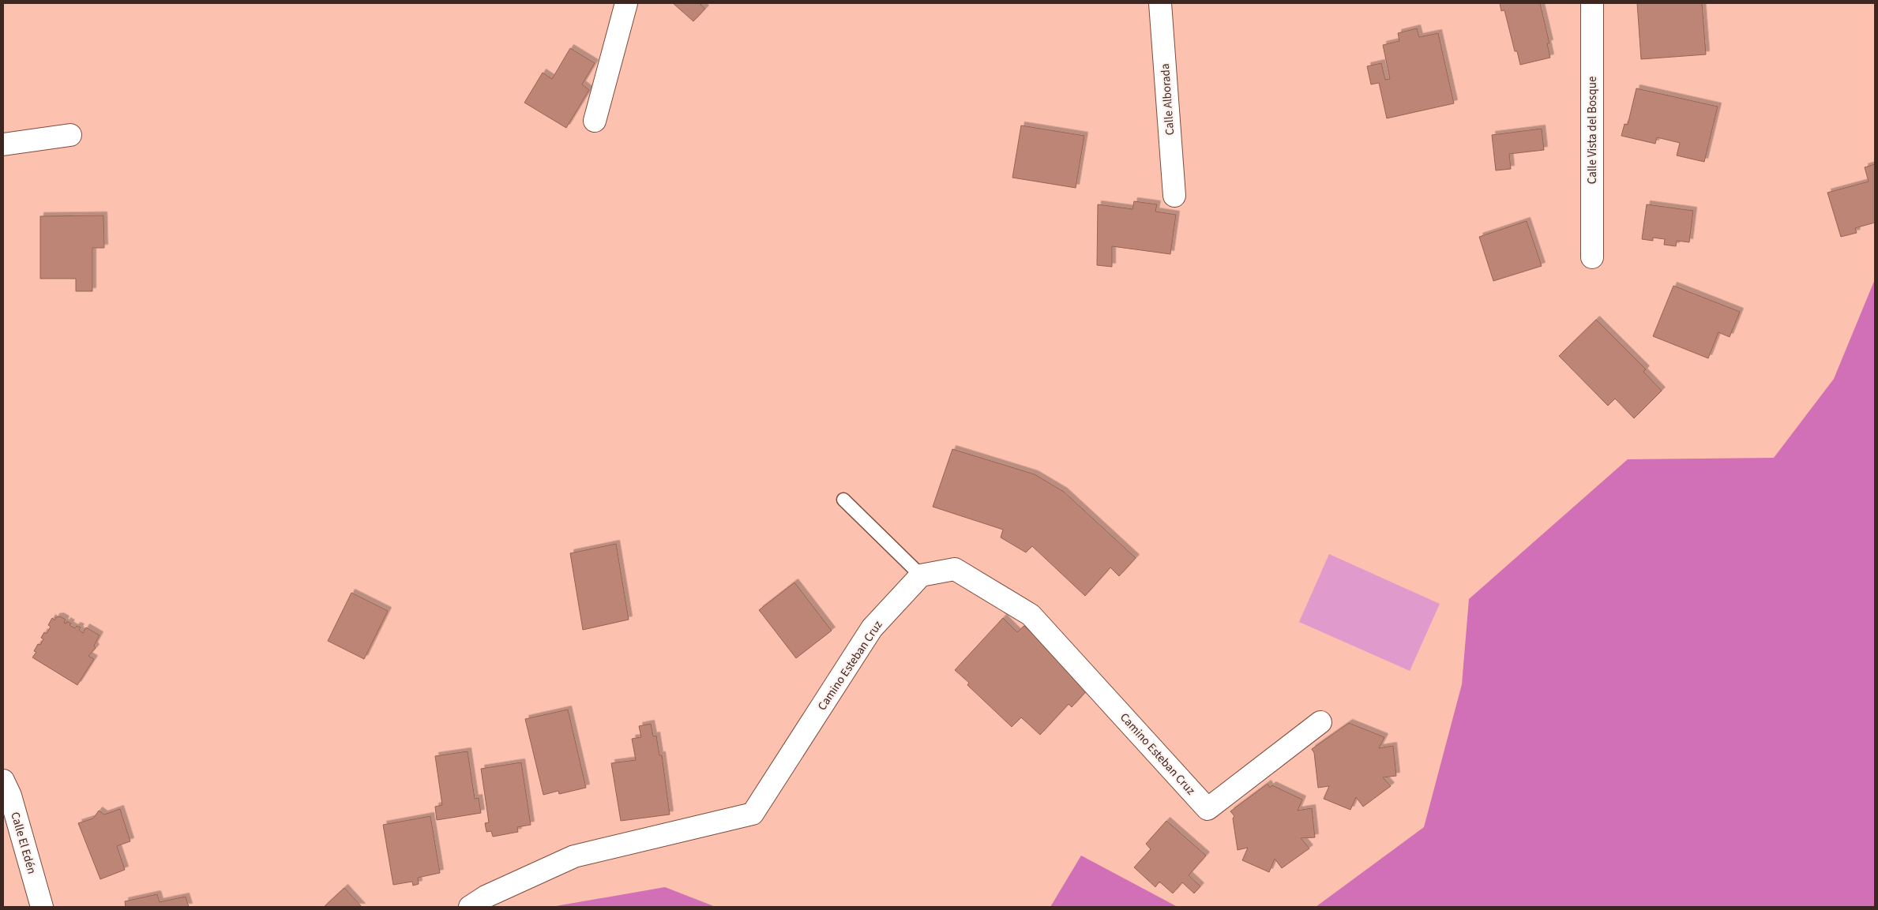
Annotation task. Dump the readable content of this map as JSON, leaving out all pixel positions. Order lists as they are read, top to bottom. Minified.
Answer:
{"streets":{"street":["Calle Alborada","Calle Vista del Bosque","Camino Esteban Cruz","Calle El Edén"]}}
